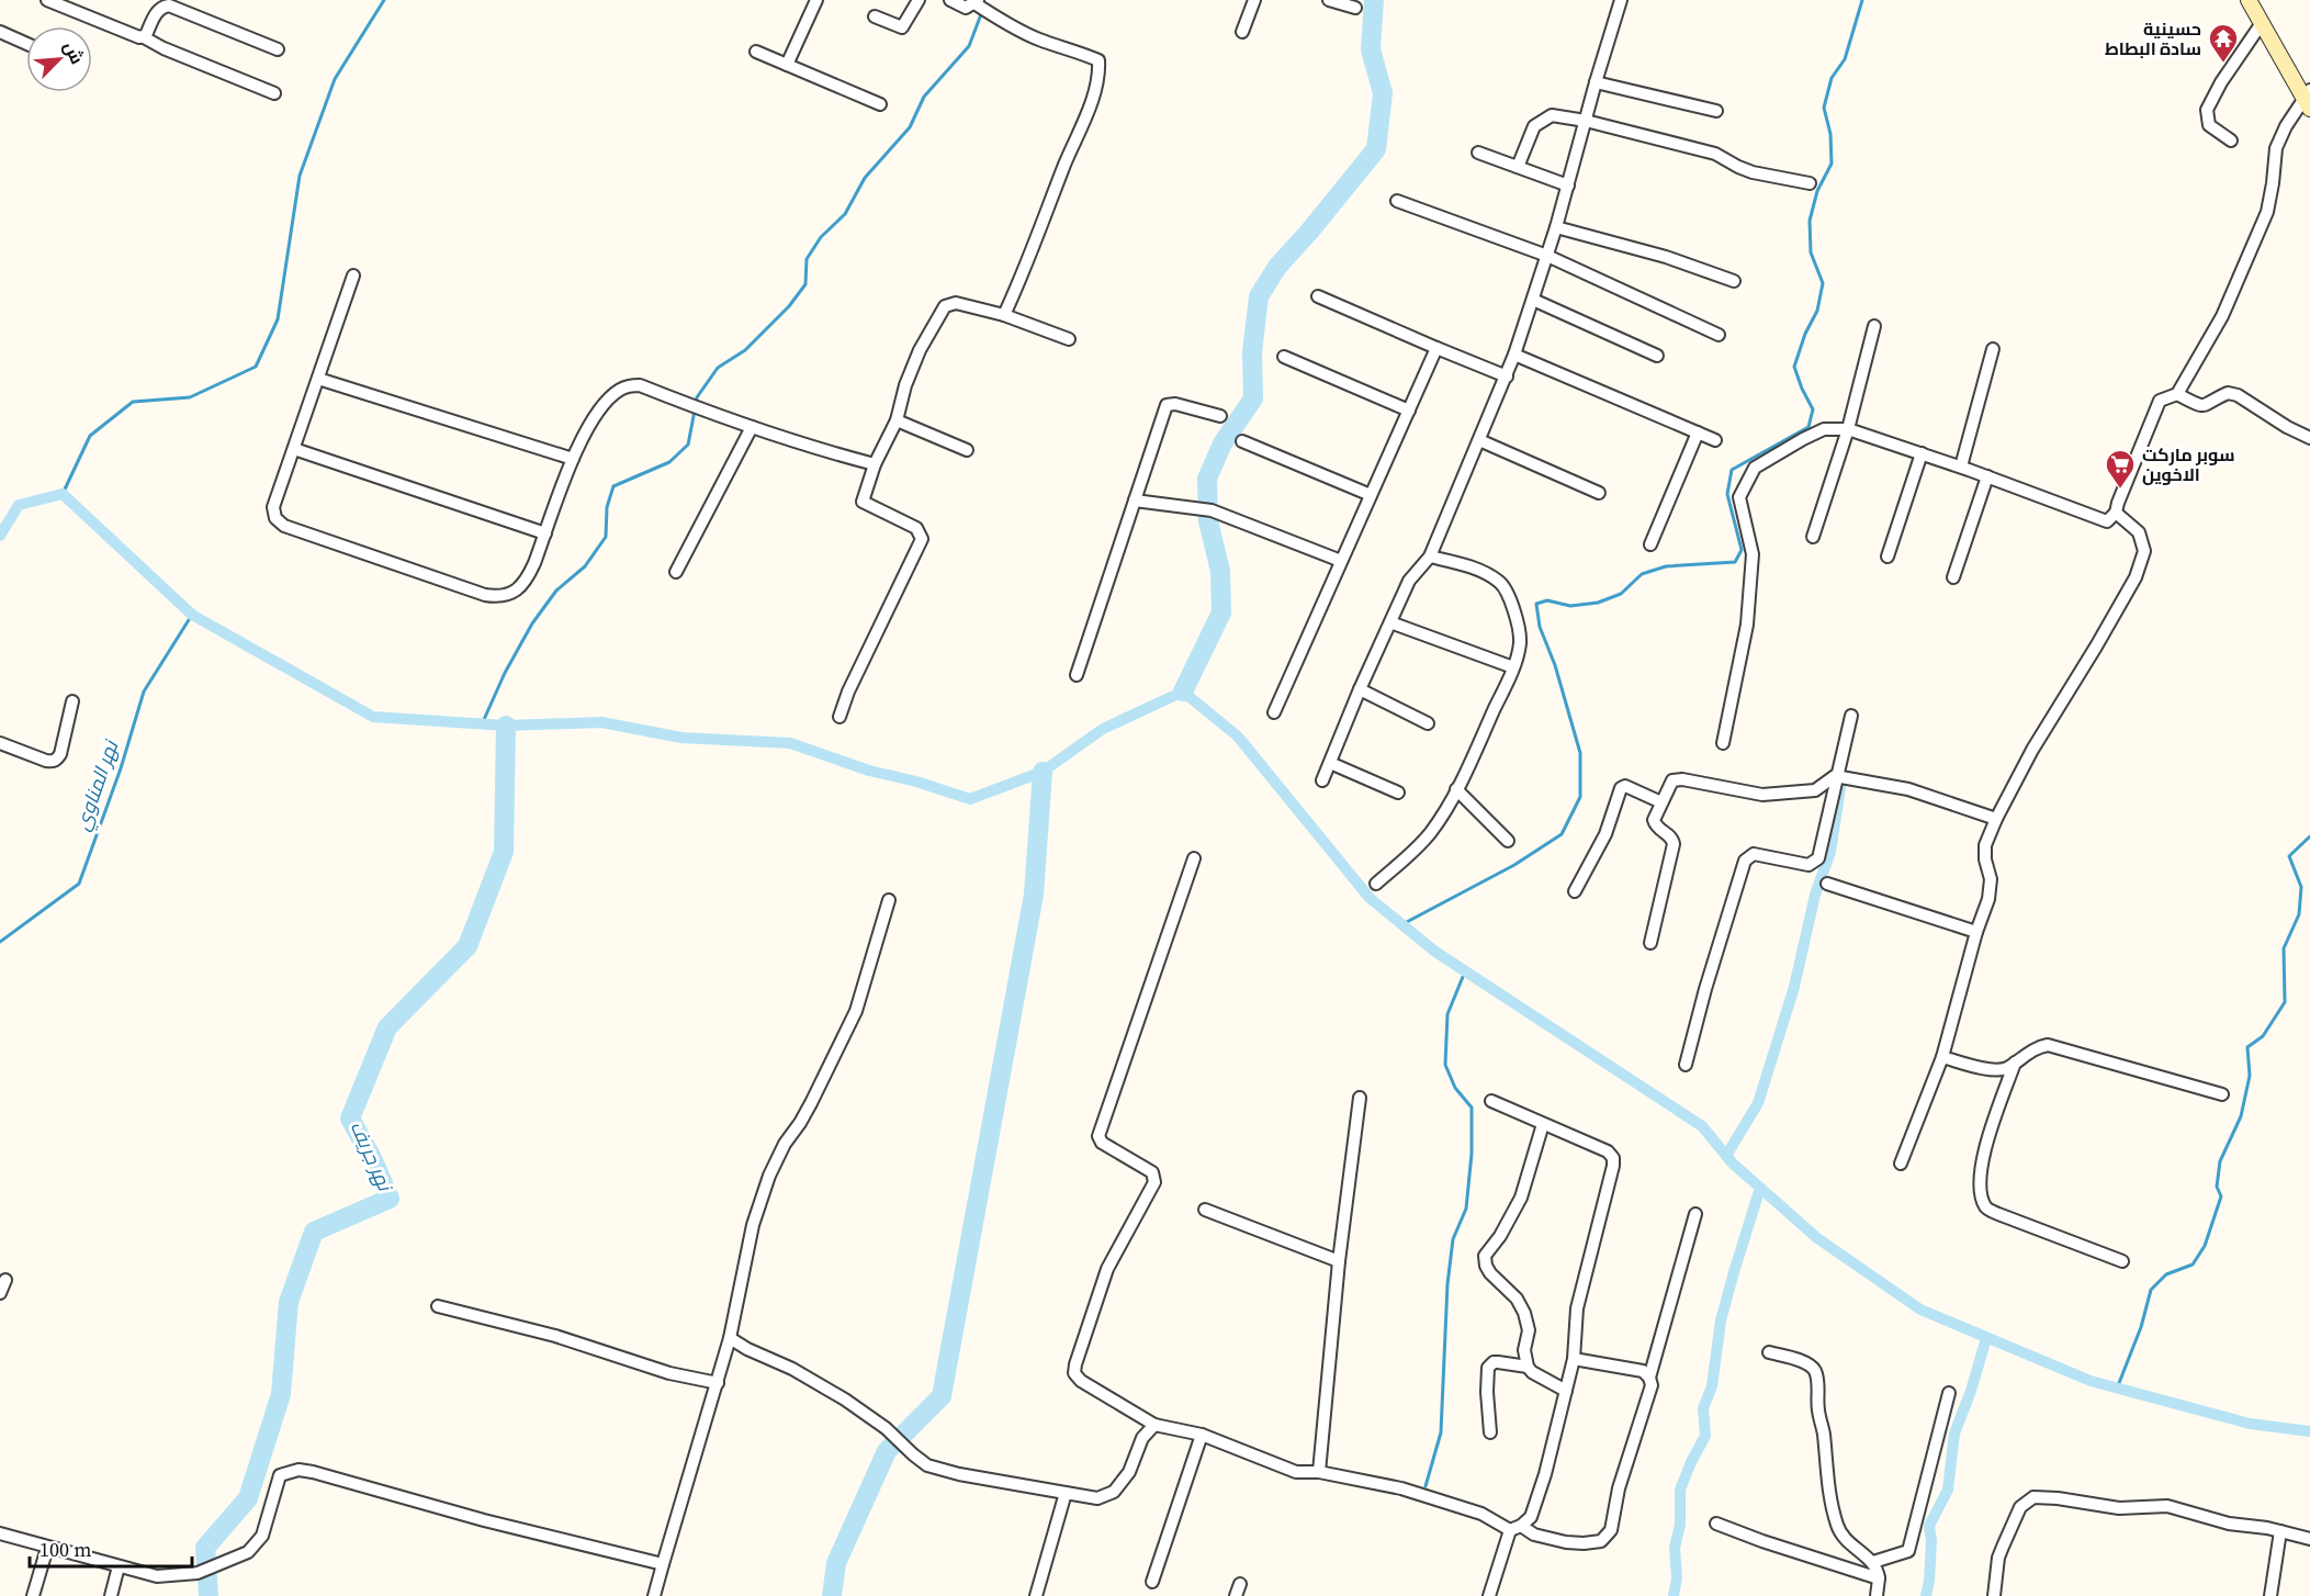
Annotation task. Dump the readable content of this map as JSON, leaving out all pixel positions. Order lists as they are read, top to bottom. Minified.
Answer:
{"water":["نهر المناوي","نهر جريف"],"places":{"temple":["حسينية سادة البطاط"],"supermarket":["سوبر ماركت الاخوين"]},"scale_bar":"100 m","north":"top right"}
